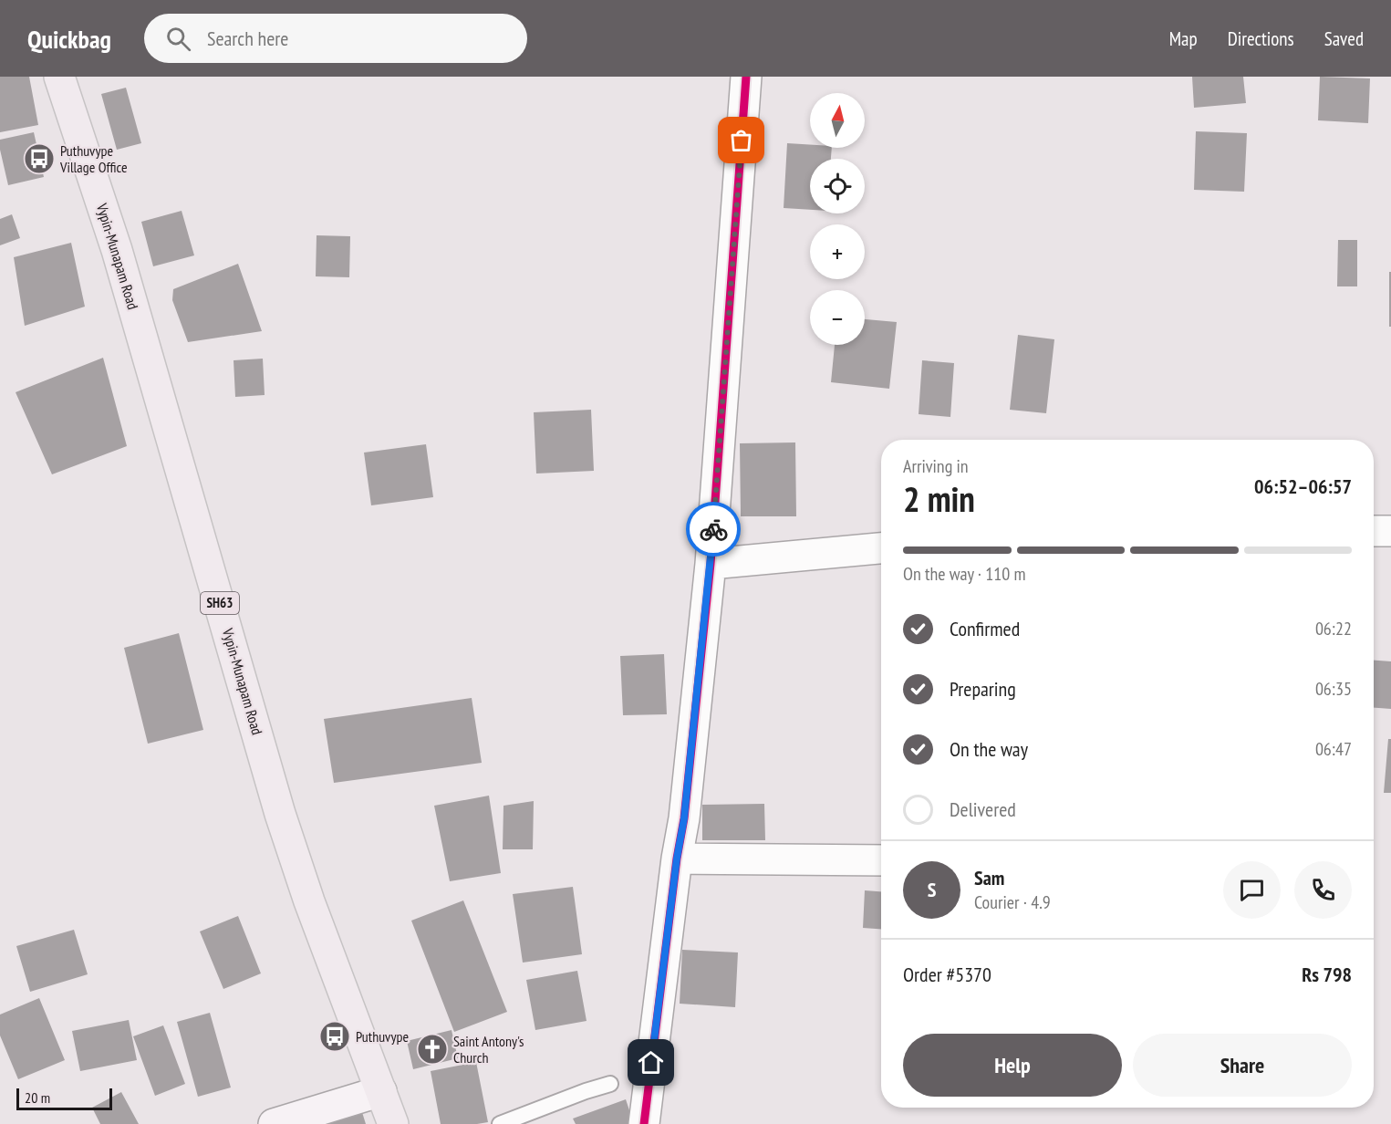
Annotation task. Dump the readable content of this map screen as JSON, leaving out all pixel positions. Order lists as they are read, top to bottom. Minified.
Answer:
{"streets":{"main road":["Vypin-Munapam Road","SH63"]},"places":{"bus stop":["Puthuvype Village Office","Puthuvype"],"church":["Saint Antony's Church"]},"scale_bar":"20 m","north":"top","page":{"header":"Quickbag","search":"Search here","nav":["Map","Directions","Saved"],"map_buttons":["+","−"],"heading":["2 min","Arriving in","06:52–06:57"],"panel":["Sam","Courier · 4.9","Order #5370","Rs 798"],"bar":"On the way · 110 m","list":[["Confirmed","06:22"],["Preparing","06:35"],["On the way","06:47"],"Delivered"],"round":"S","buttons":["Help","Share"],"scale":"20 m"}}
